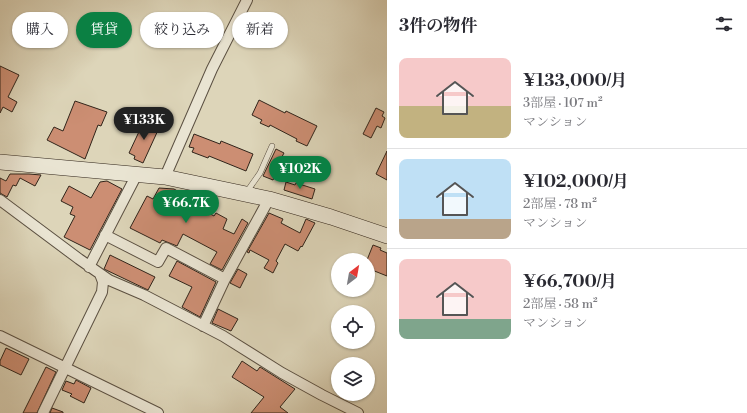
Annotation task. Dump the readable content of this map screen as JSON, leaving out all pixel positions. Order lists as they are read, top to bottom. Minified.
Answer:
{"north":"top right","page":{"heading":"3件の物件","chip":["購入","賃貸","絞り込み","新着"],"list":[{"name":"¥133,000/月","note":"3部屋 · 107 m² · マンション"},{"name":"¥102,000/月","note":"2部屋 · 78 m² · マンション"},{"name":"¥66,700/月","note":"2部屋 · 58 m² · マンション"}],"price":["¥133K","¥102K","¥66.7K"]}}
